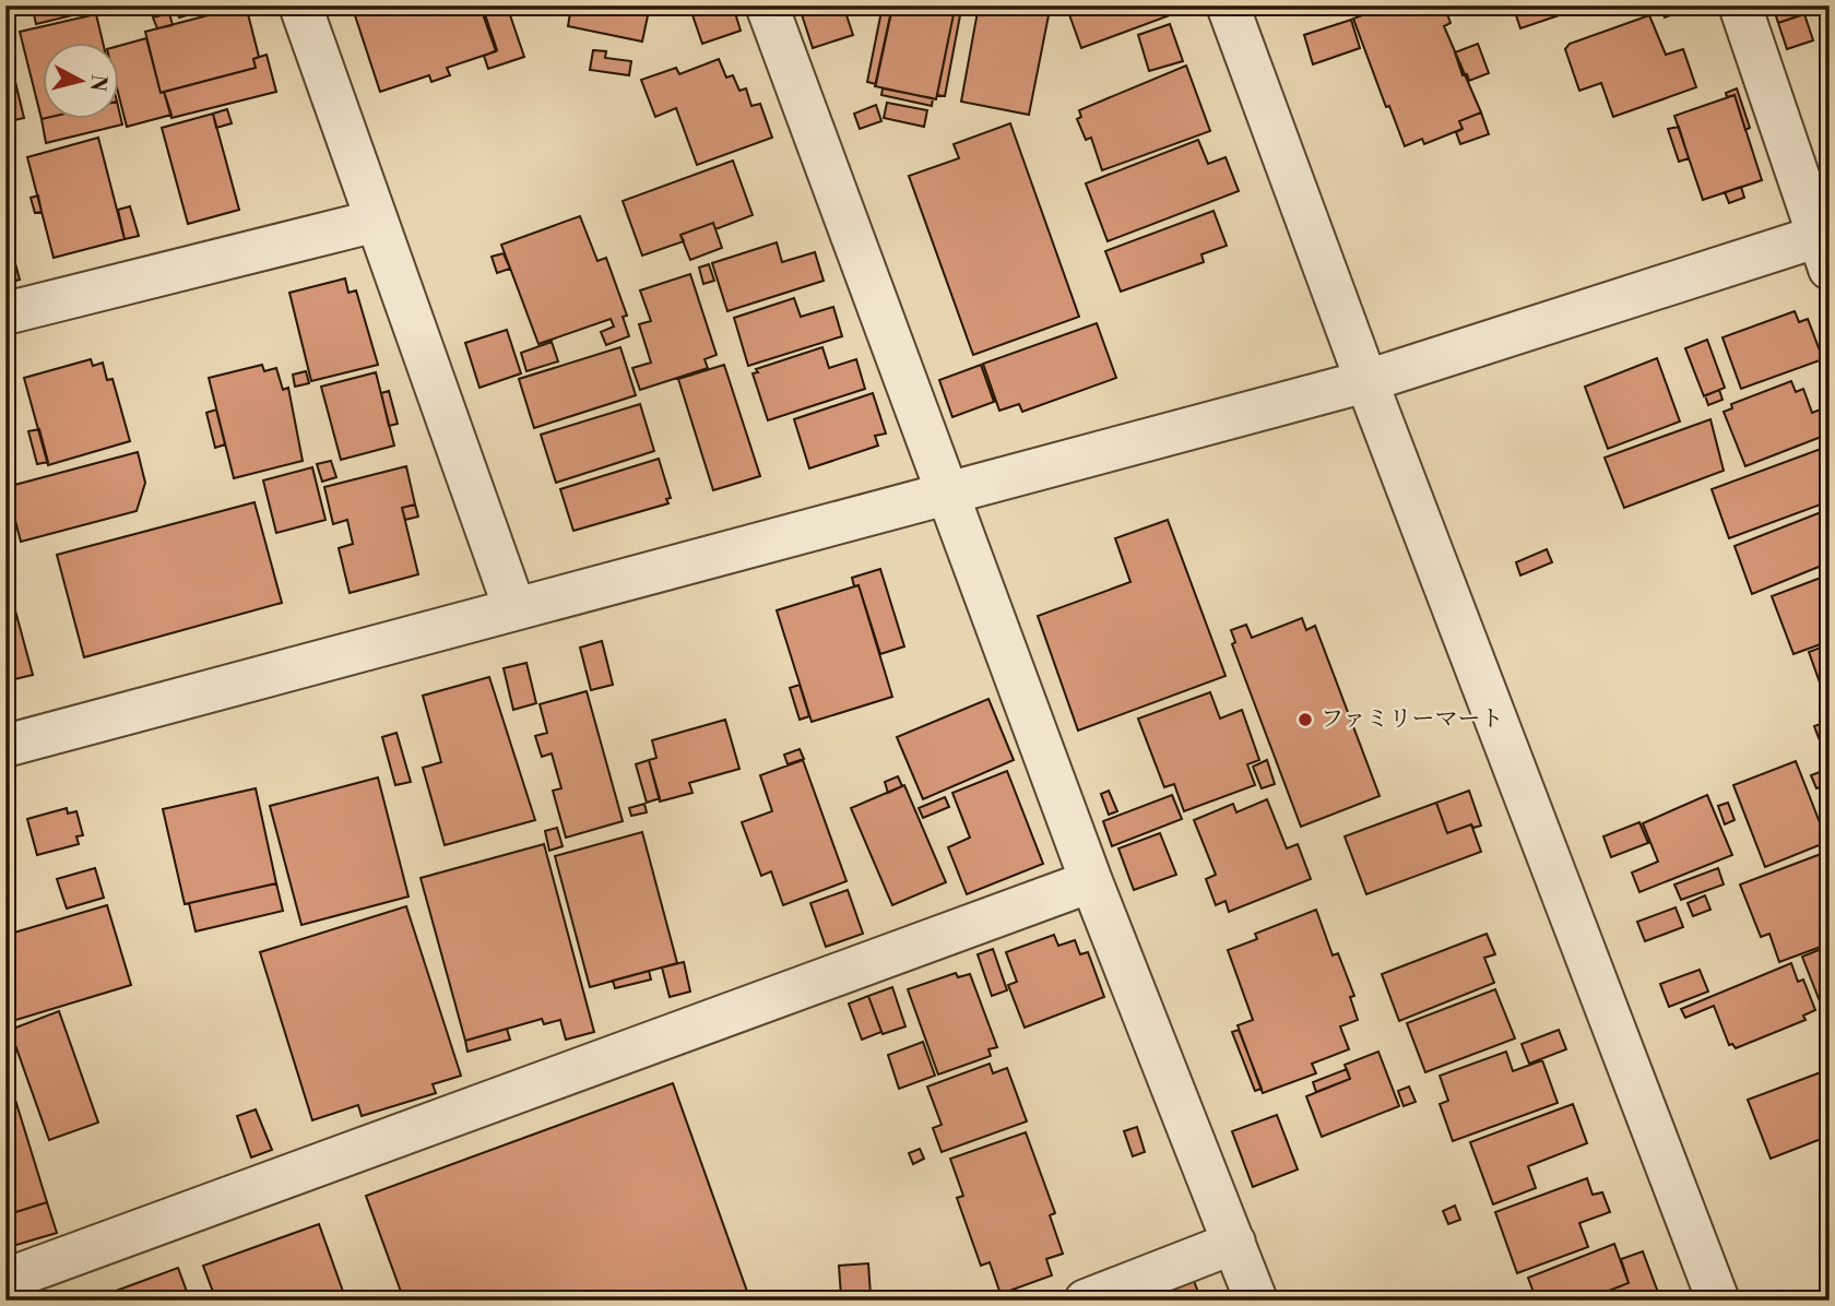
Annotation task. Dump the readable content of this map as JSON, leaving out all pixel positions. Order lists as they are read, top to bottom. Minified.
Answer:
{"places":["ファミリーマート"],"north":"right"}
